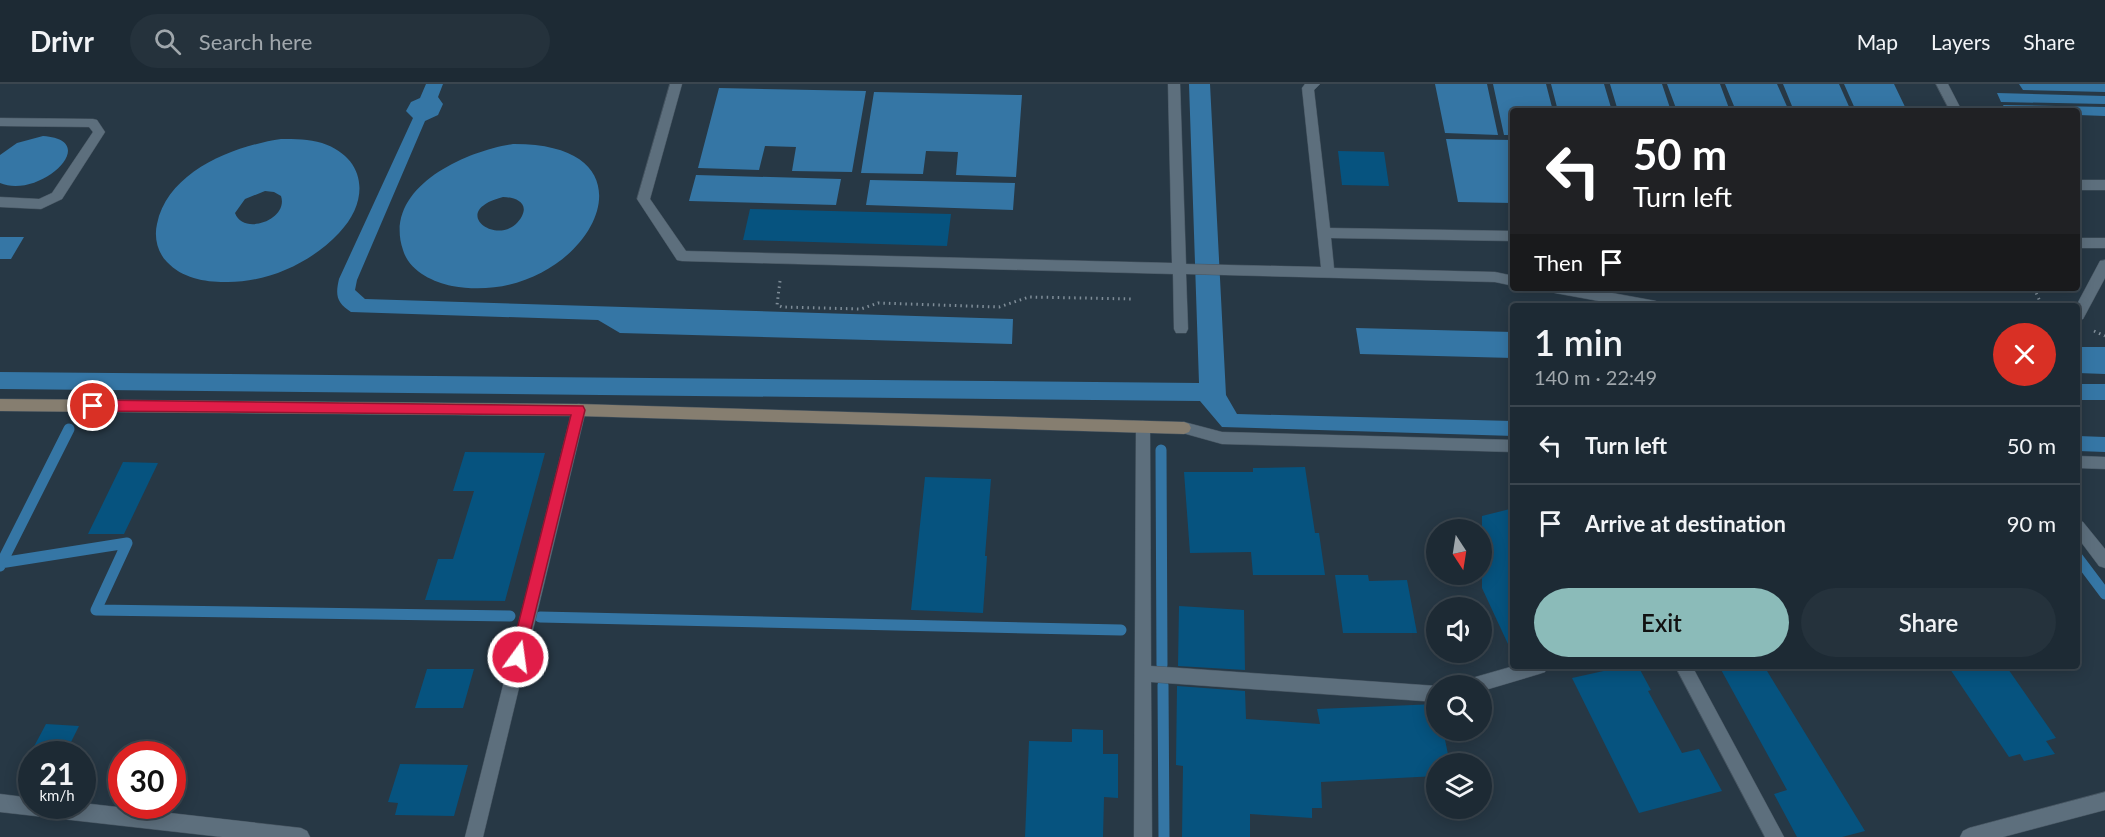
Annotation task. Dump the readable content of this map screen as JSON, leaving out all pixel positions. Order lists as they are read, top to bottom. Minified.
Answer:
{"north":"bottom","page":{"header":"Drivr","search":"Search here","nav":["Map","Layers","Share"],"turn":["50 m","Turn left"],"then":"Then","heading":["1 min","140 m · 22:49"],"list":[{"name":"Turn left","value":"50 m"},{"name":"Arrive at destination","value":"90 m"}],"buttons":["Exit","Share"],"speed":"21 km/h","limit":"30"}}
